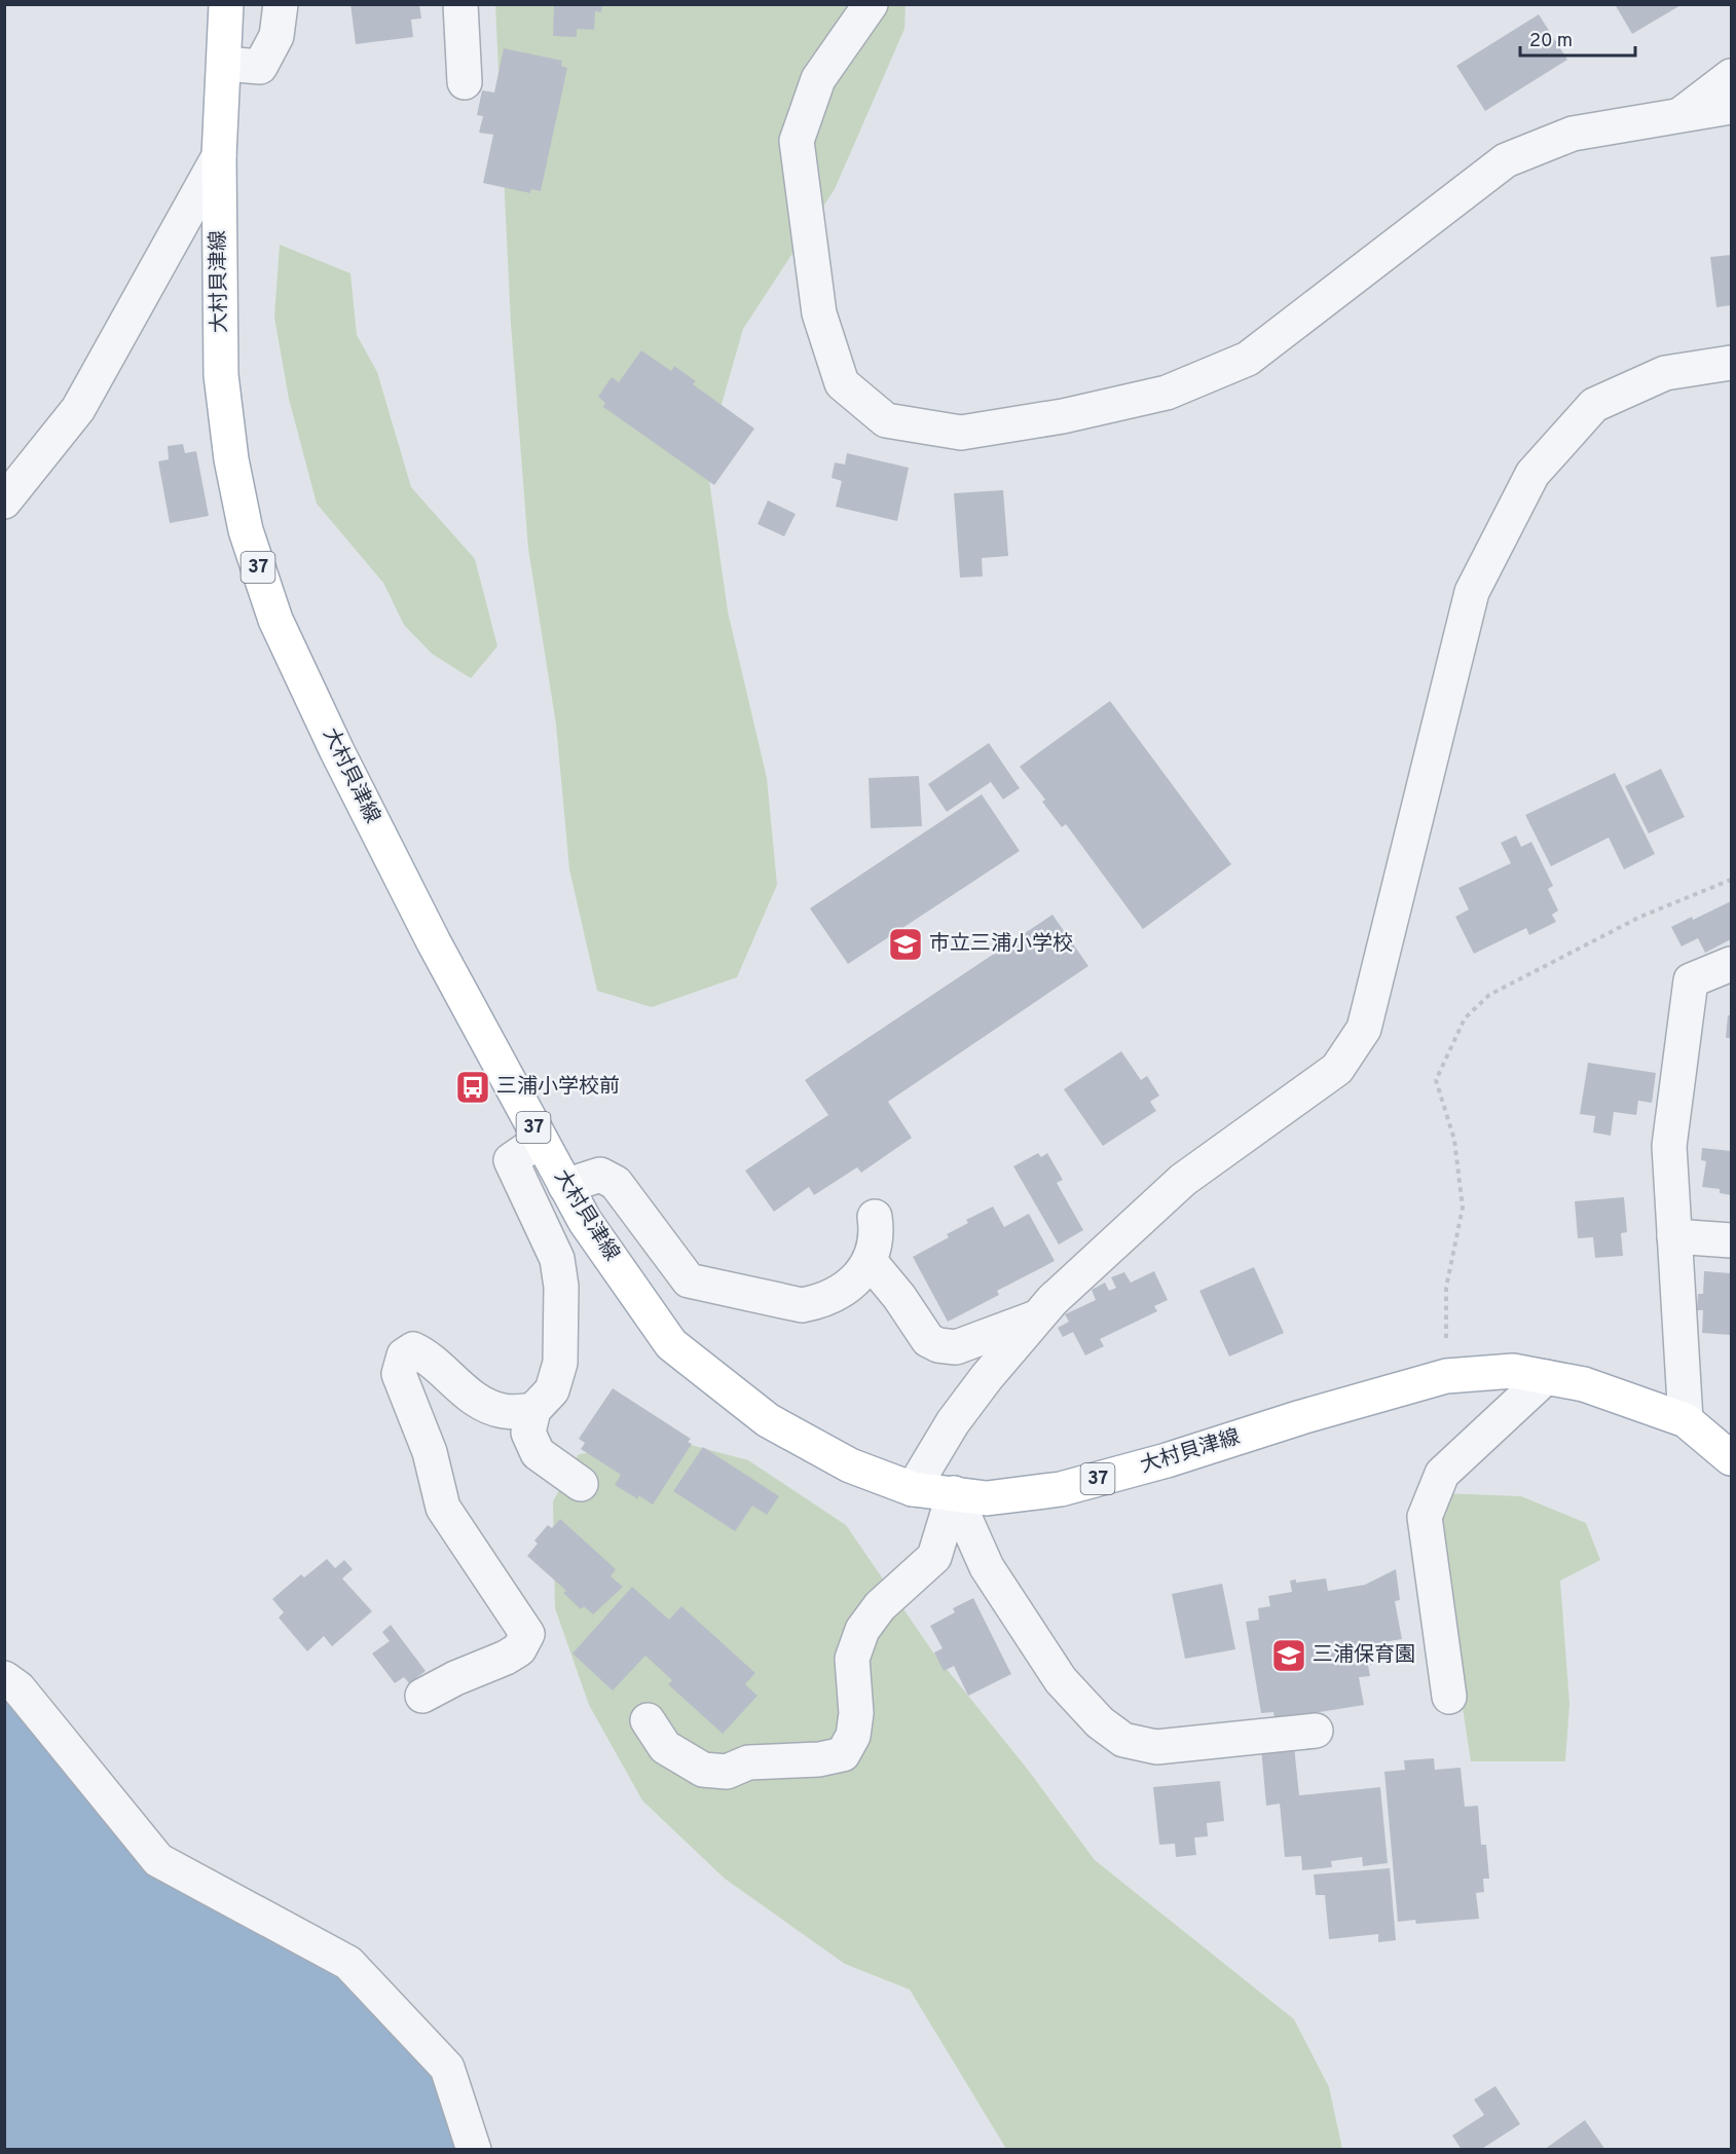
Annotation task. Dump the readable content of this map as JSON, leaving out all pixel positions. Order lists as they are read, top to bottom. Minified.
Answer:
{"streets":{"main road":["大村貝津線","37"]},"places":{"school or university":["市立三浦小学校","三浦保育園"],"bus stop":["三浦小学校前"]},"scale_bar":"20 m"}
